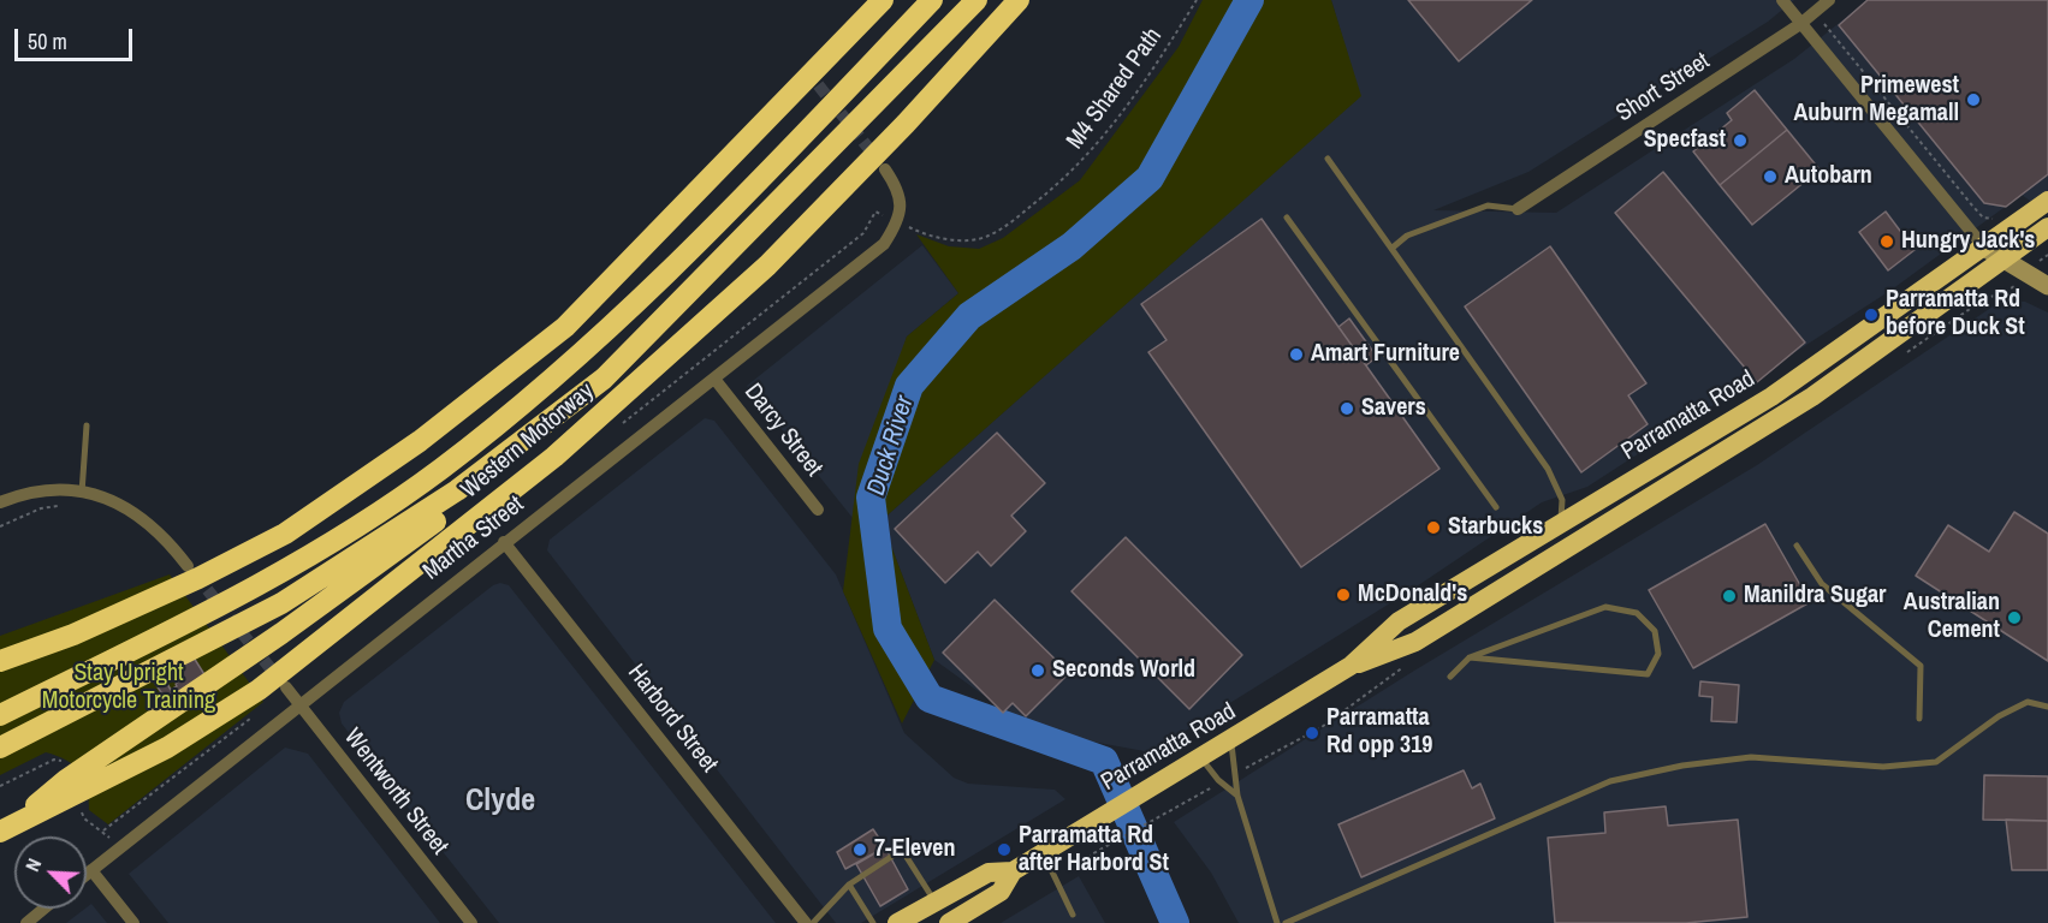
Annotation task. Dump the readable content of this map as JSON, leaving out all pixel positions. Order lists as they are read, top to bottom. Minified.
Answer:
{"streets":{"highway":["Parramatta Road","Western Motorway"],"street":["Short Street","Darcy Street","Martha Street","Harbord Street","Wentworth Street"],"path":["M4 Shared Path"]},"crossings":[["M4 Shared Path","Martha Street"],["Darcy Street","Martha Street"],["Martha Street","Harbord Street"],["Martha Street","Wentworth Street"]],"districts":["Clyde"],"water":["Duck River"],"parks":["Stay Upright Motorcycle Training"],"places":["Primewest Auburn Megamall","Specfast","Autobarn","Hungry Jack's","Parramatta Rd before Duck St","Amart Furniture","Savers","Starbucks","McDonald's","Manildra Sugar","Australian Cement","Seconds World","Parramatta Rd opp 319","7-Eleven","Parramatta Rd after Harbord St"],"scale_bar":"50 m","north":"top left"}
